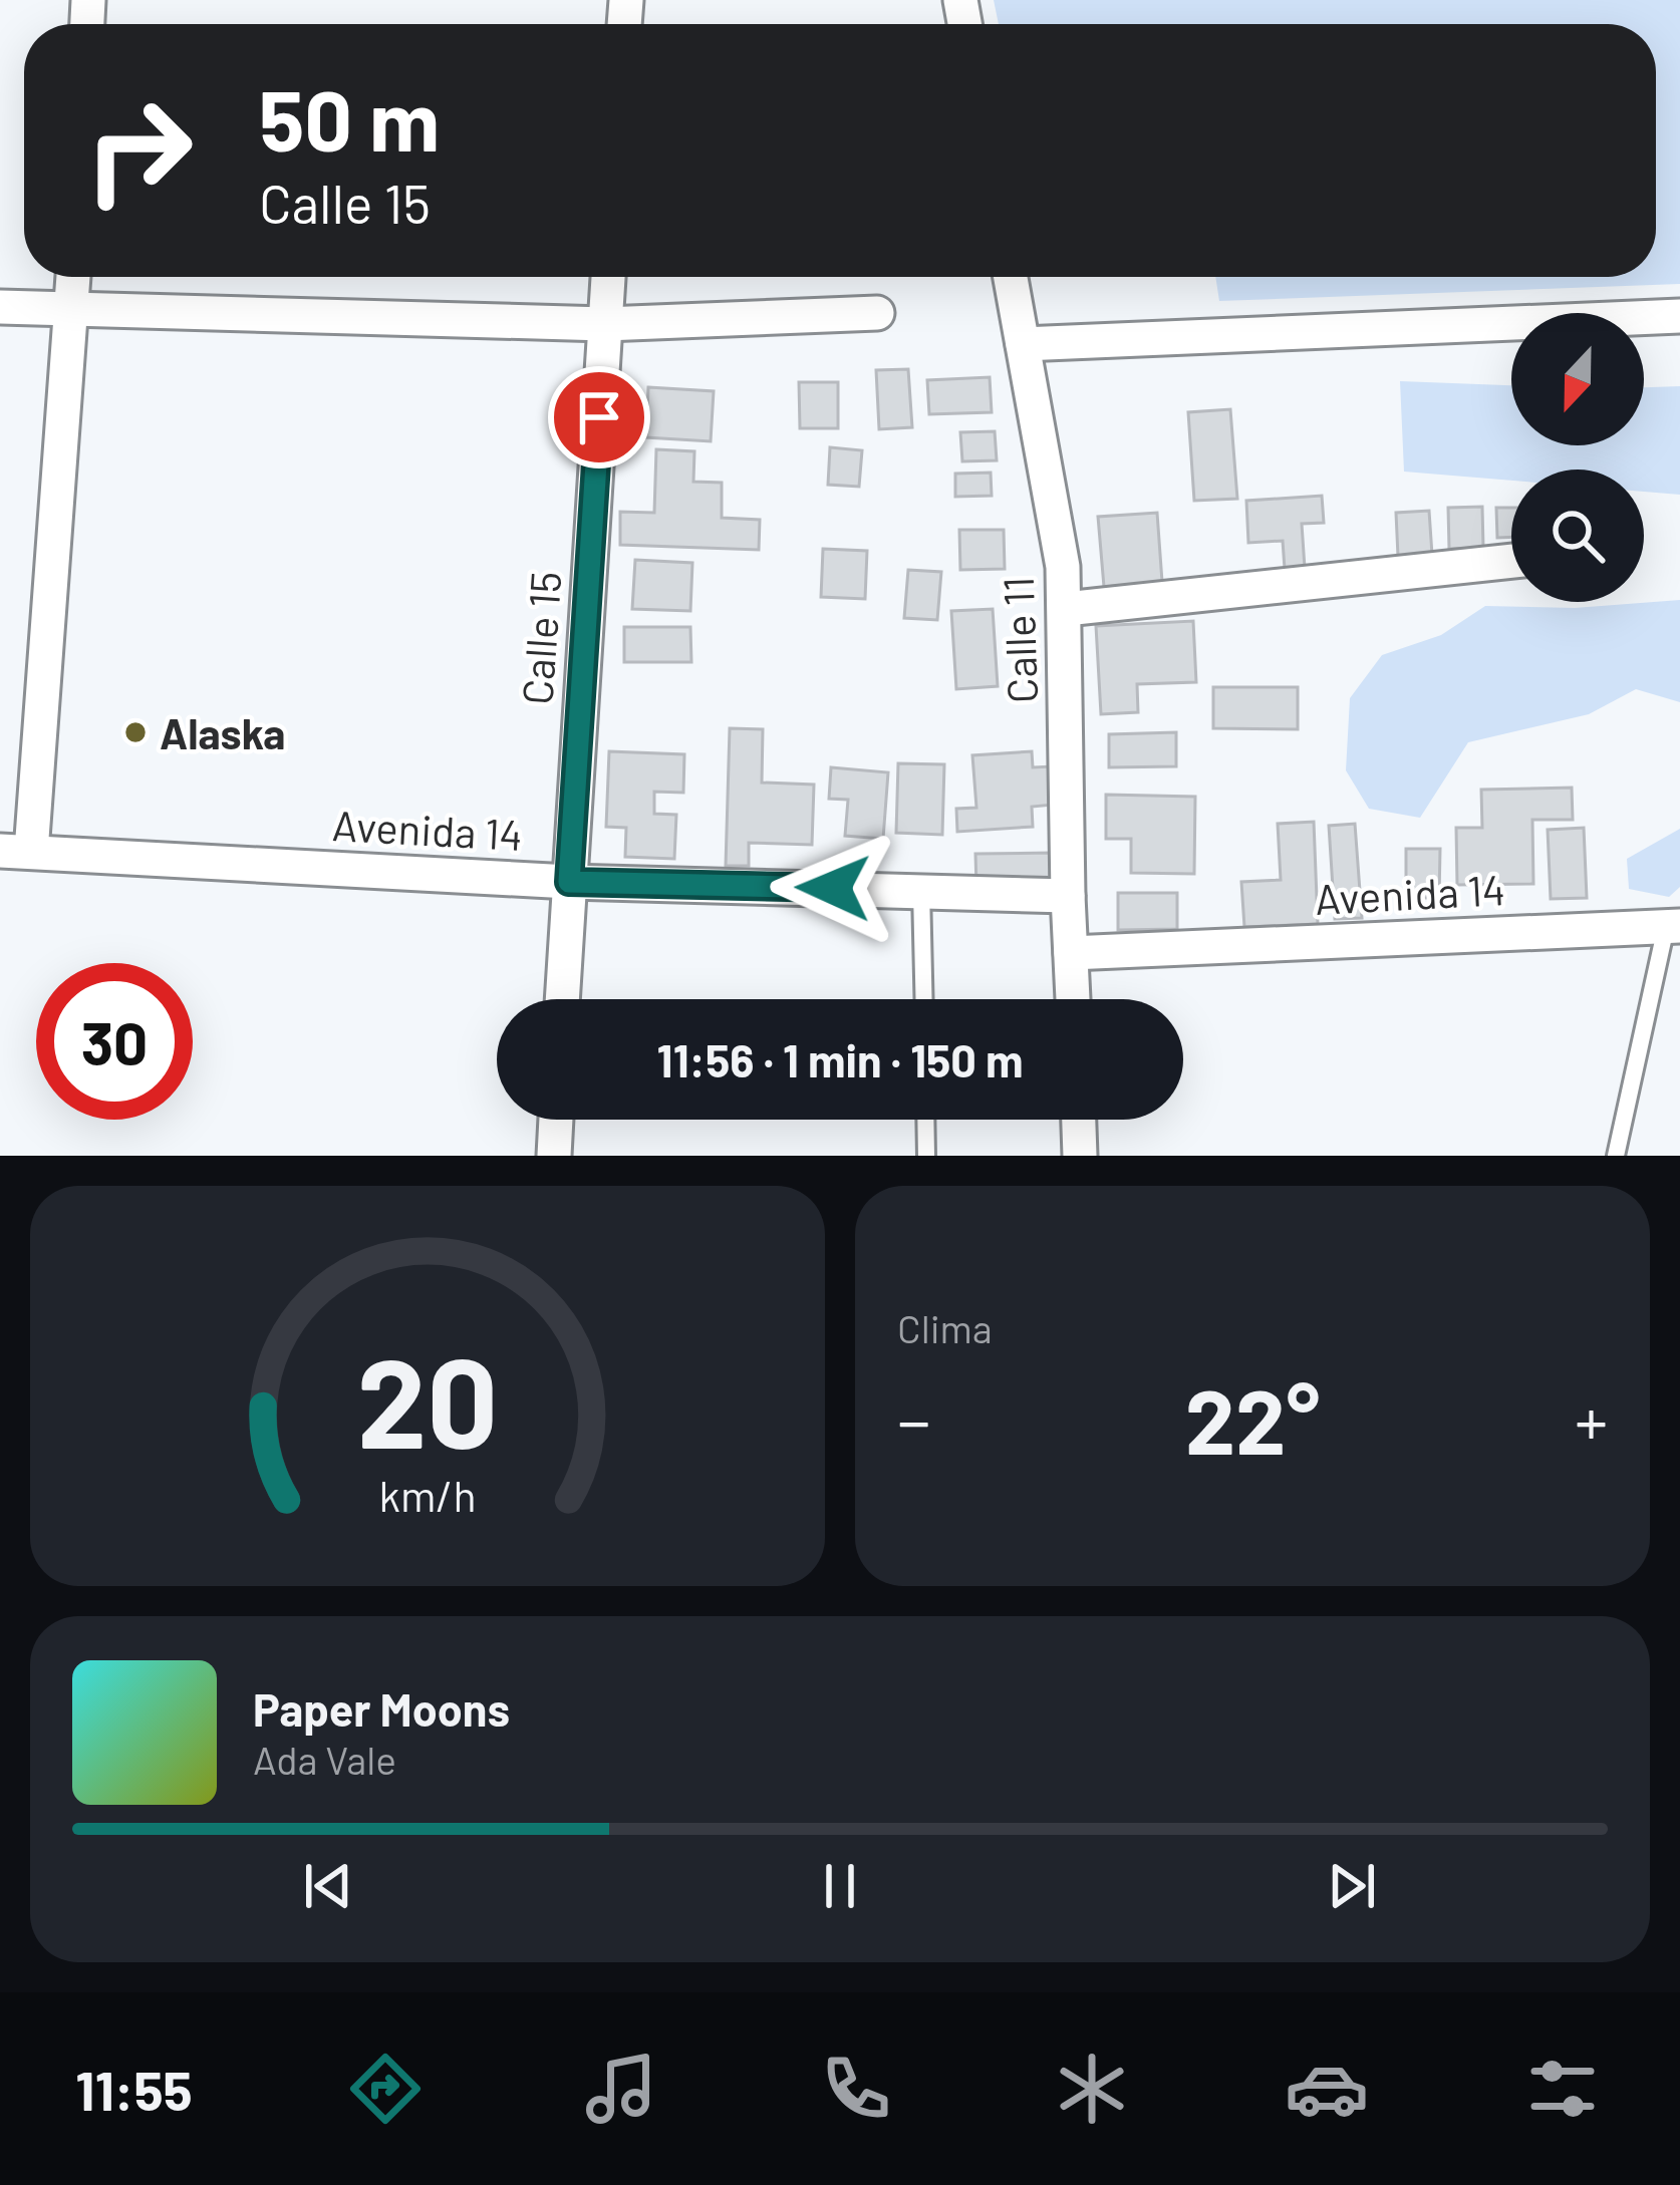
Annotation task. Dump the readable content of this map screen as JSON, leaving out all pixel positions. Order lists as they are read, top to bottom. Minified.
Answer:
{"streets":{"street":["Calle 15","Calle 11","Avenida 14"]},"crossings":[["Calle 15","Avenida 14"],["Calle 11","Avenida 14"]],"places":["Alaska"],"north":"bottom","page":{"turn":["50 m","Calle 15"],"limit":"30","trip":"11:56 · 1 min · 150 m","tile":"Clima","heat":["−","22°","+"],"song":["Paper Moons","Ada Vale"],"tabs":"11:55","gauge":["20","km/h"]}}
